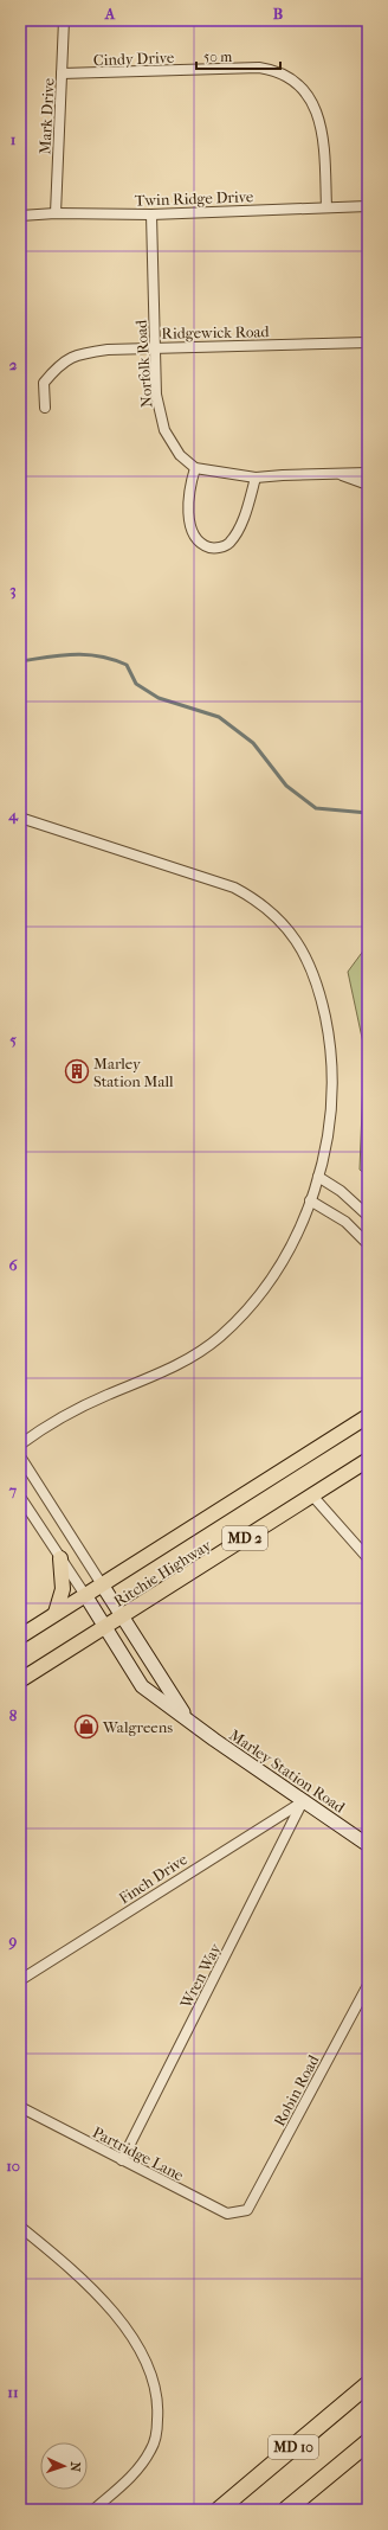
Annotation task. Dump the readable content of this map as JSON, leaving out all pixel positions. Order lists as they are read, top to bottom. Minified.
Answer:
{"streets":{"highway":["MD 10"],"main road":["MD 2","Ritchie Highway","Marley Station Road"],"street":["Cindy Drive","Mark Drive","Twin Ridge Drive","Ridgewick Road","Norfolk Road","Finch Drive","Wren Way","Robin Road","Partridge Lane"]},"crossings":[["Cindy Drive","Mark Drive"],["Cindy Drive","Twin Ridge Drive"],["Mark Drive","Twin Ridge Drive"],["Twin Ridge Drive","Norfolk Road"],["Ridgewick Road","Norfolk Road"],["Ritchie Highway","Marley Station Road"],["Marley Station Road","Finch Drive"],["Marley Station Road","Wren Way"],["Finch Drive","Wren Way"],["Wren Way","Partridge Lane"],["Robin Road","Partridge Lane"]],"places":{"building":["Marley Station Mall"],"shop":["Walgreens"]},"scale_bar":"50 m","north":"right","grid":{"columns":["A","B"],"rows":["1","2","3","4","5","6","7","8","9","10","11"]}}
